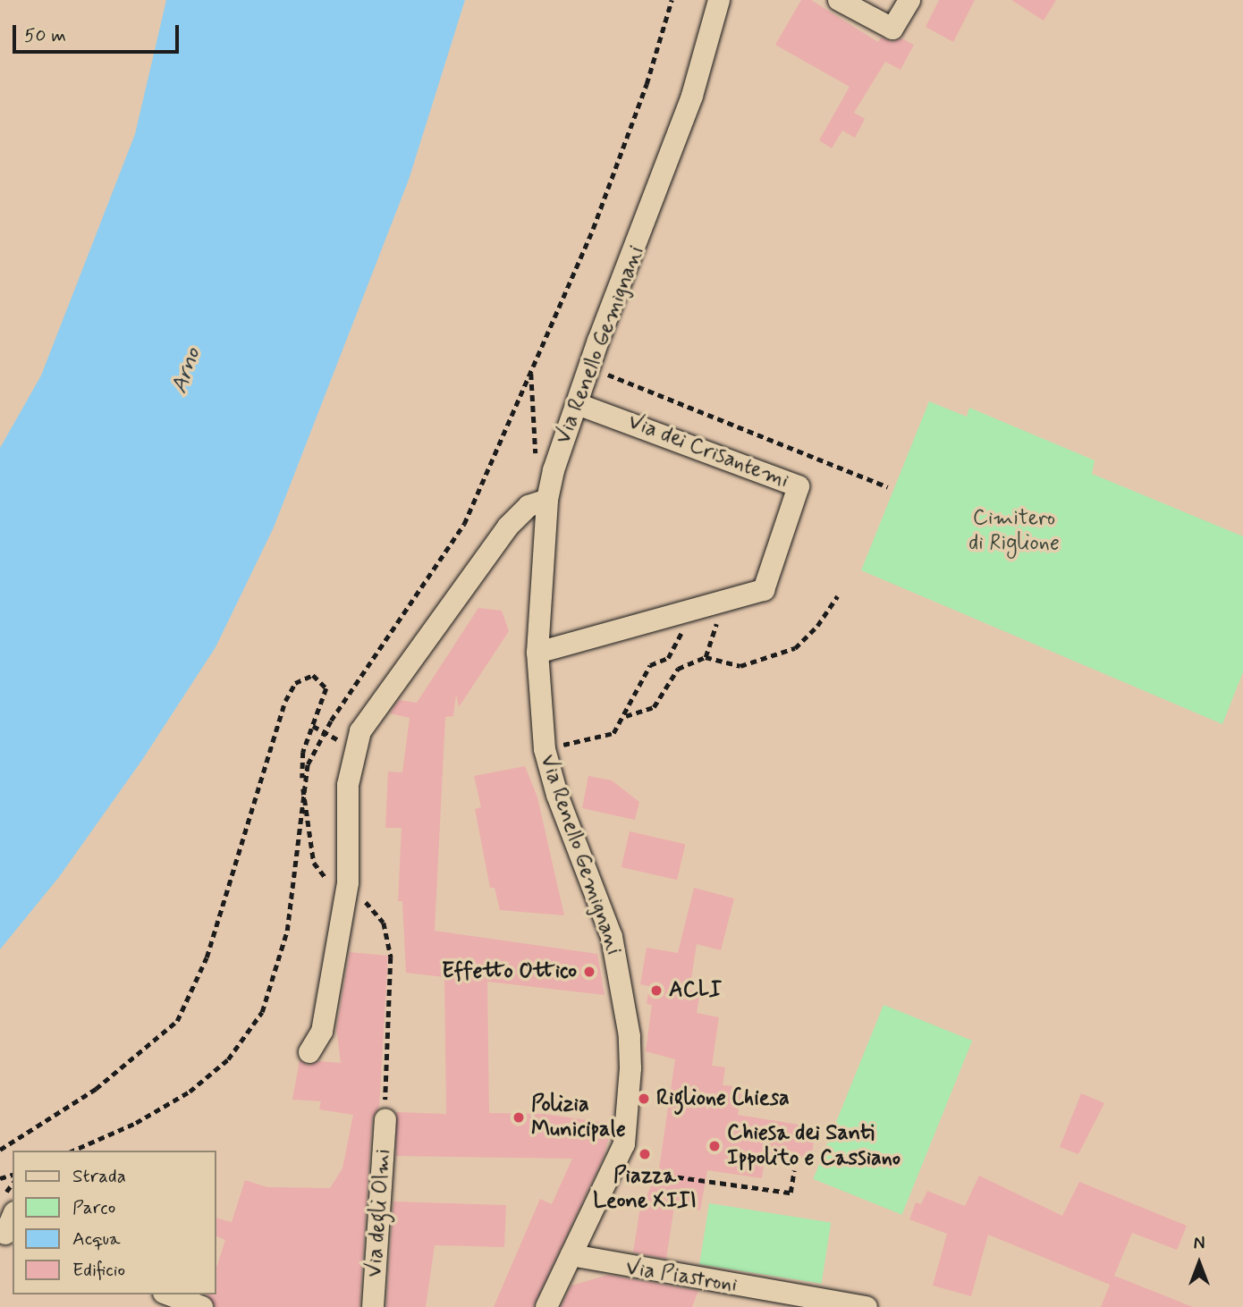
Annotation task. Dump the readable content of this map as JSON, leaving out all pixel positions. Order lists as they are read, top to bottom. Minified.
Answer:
{"streets":{"street":["Via Renello Gemignani","Via dei Crisantemi","Via degli Olmi","Via Piastroni"]},"crossings":[["Via Renello Gemignani","Via dei Crisantemi"],["Via Renello Gemignani","Via Piastroni"]],"water":["Arno"],"parks":["Cimitero di Riglione"],"places":["Effetto Ottico","ACLI","Riglione Chiesa","Polizia Municipale","Chiesa dei Santi Ippolito e Cassiano","Piazza Leone XIII"],"legend":["Strada","Parco","Acqua","Edificio"],"scale_bar":"50 m","north":"top"}
